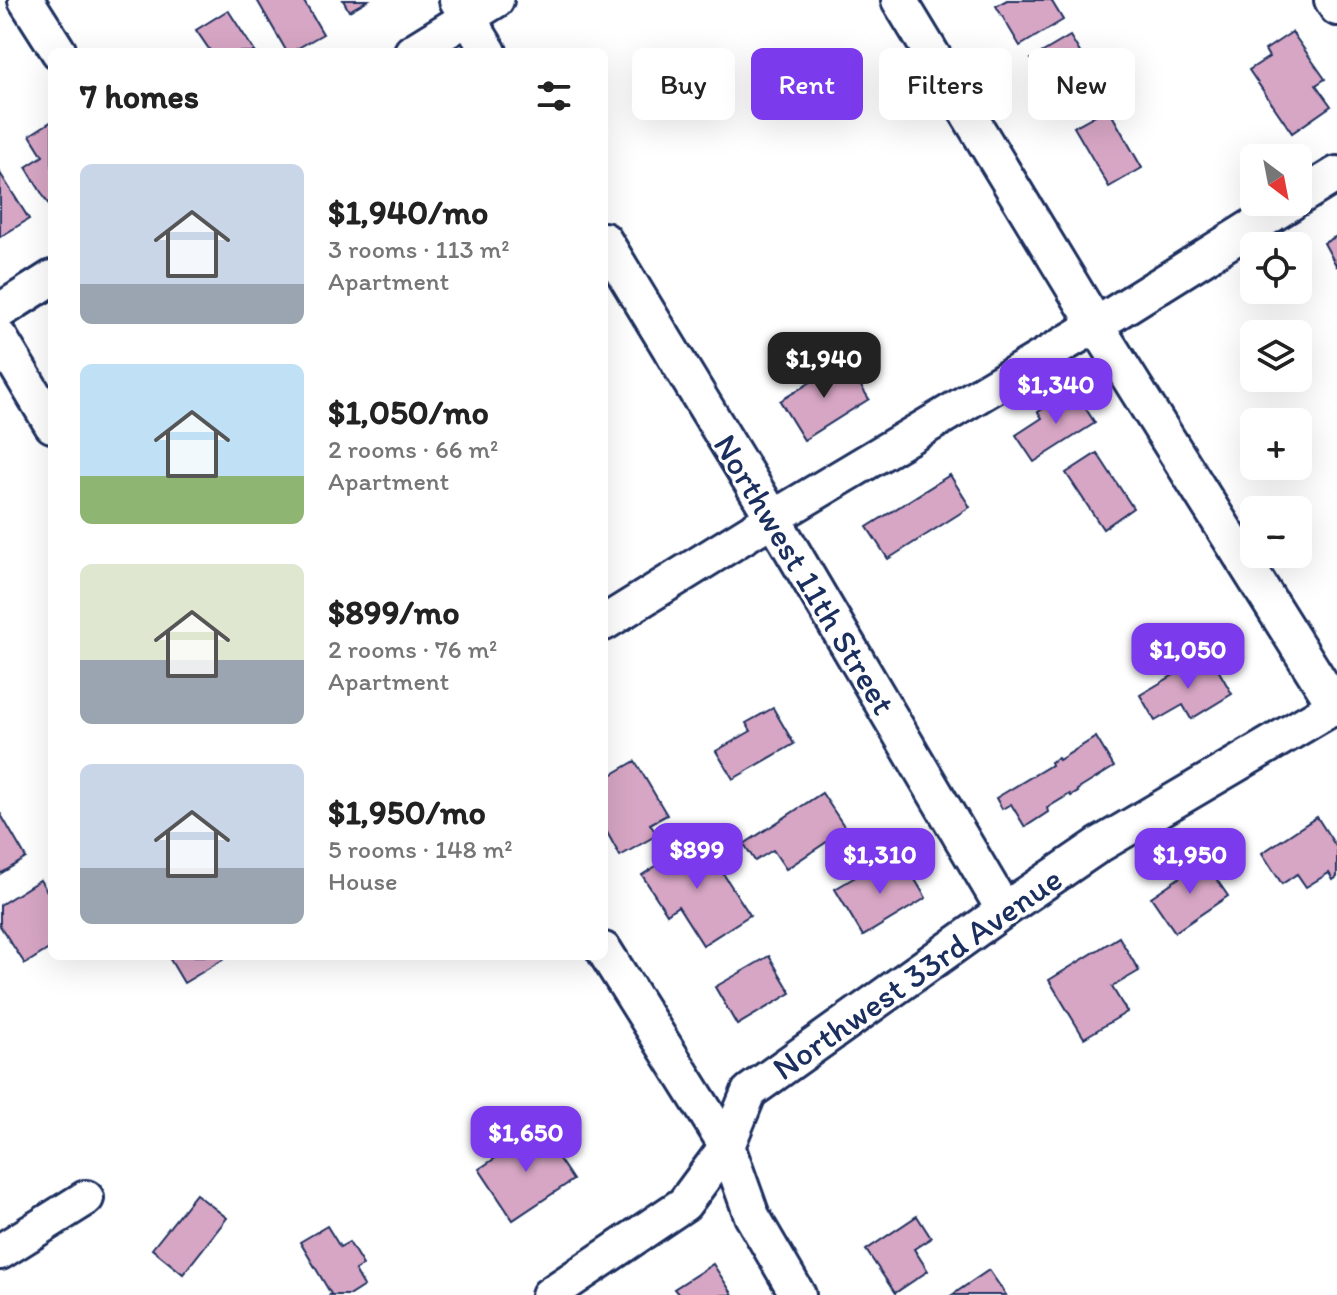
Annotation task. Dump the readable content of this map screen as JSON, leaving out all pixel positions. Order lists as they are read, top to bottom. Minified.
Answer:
{"streets":{"street":["Northwest 11th Street","Northwest 33rd Avenue"]},"crossings":[["Northwest 11th Street","Northwest 33rd Avenue"]],"north":"bottom right","page":{"chip":["Buy","Rent","Filters","New"],"heading":"7 homes","map_buttons":["+","−"],"list":[{"name":"$1,940/mo","note":"3 rooms · 113 m² · Apartment"},{"name":"$1,050/mo","note":"2 rooms · 66 m² · Apartment"},{"name":"$899/mo","note":"2 rooms · 76 m² · Apartment"},{"name":"$1,950/mo","note":"5 rooms · 148 m² · House"}],"price":["$1,940","$1,340","$1,050","$899","$1,310","$1,950","$1,650"]}}
